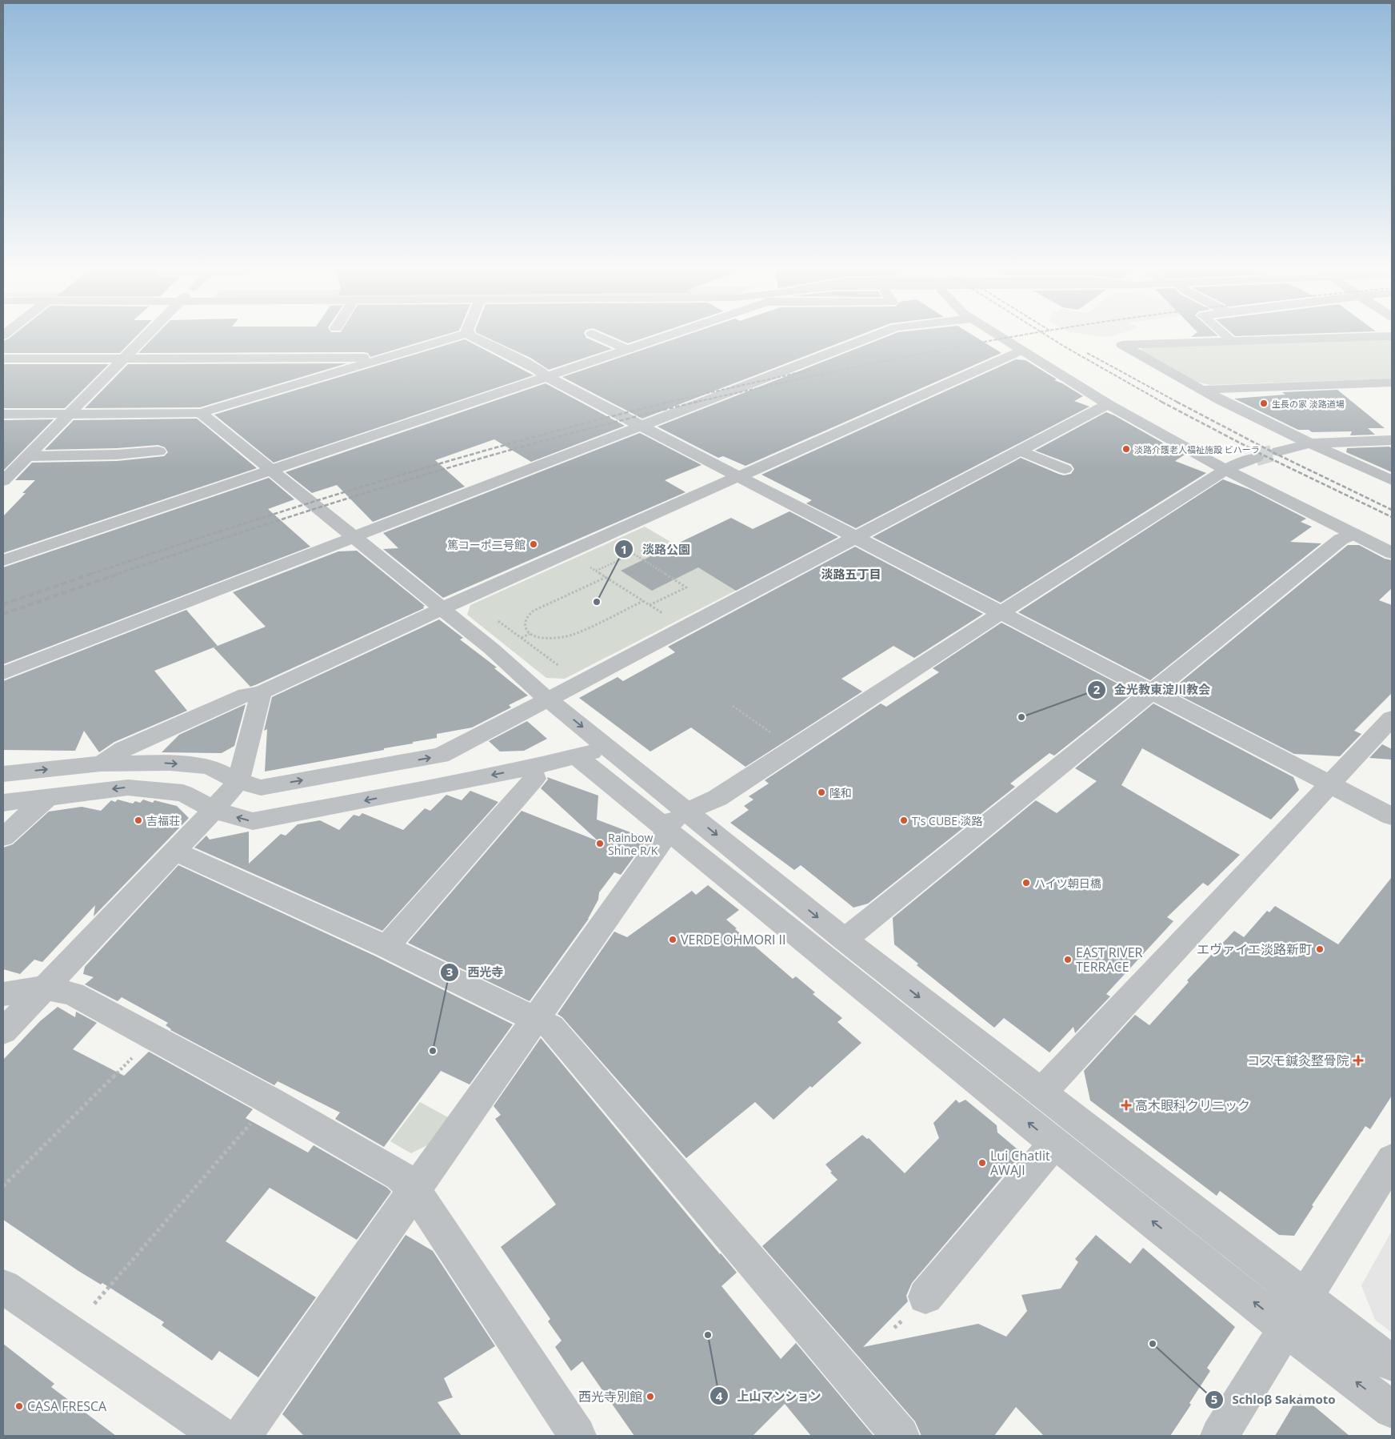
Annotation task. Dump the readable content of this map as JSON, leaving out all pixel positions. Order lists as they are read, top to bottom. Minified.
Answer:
{"districts":["淡路五丁目"],"places":{"other":["生長の家 淡路道場","淡路介護老人福祉施設 ビハーラ","篤コーポ二号館","淡路公園","金光教東淀川教会","隆和","吉福荘","T's CUBE 淡路","Rainbow Shine R/K","ハイツ朝日橋","VERDE OHMORI II","エヴァイエ淡路新町","EAST RIVER TERRACE","西光寺","Lui Chatlit AWAJI","上山マンション","Schloβ Sakamoto","西光寺別館","CASA FRESCA"],"health":["コスモ鍼灸整骨院","高木眼科クリニック"]}}
